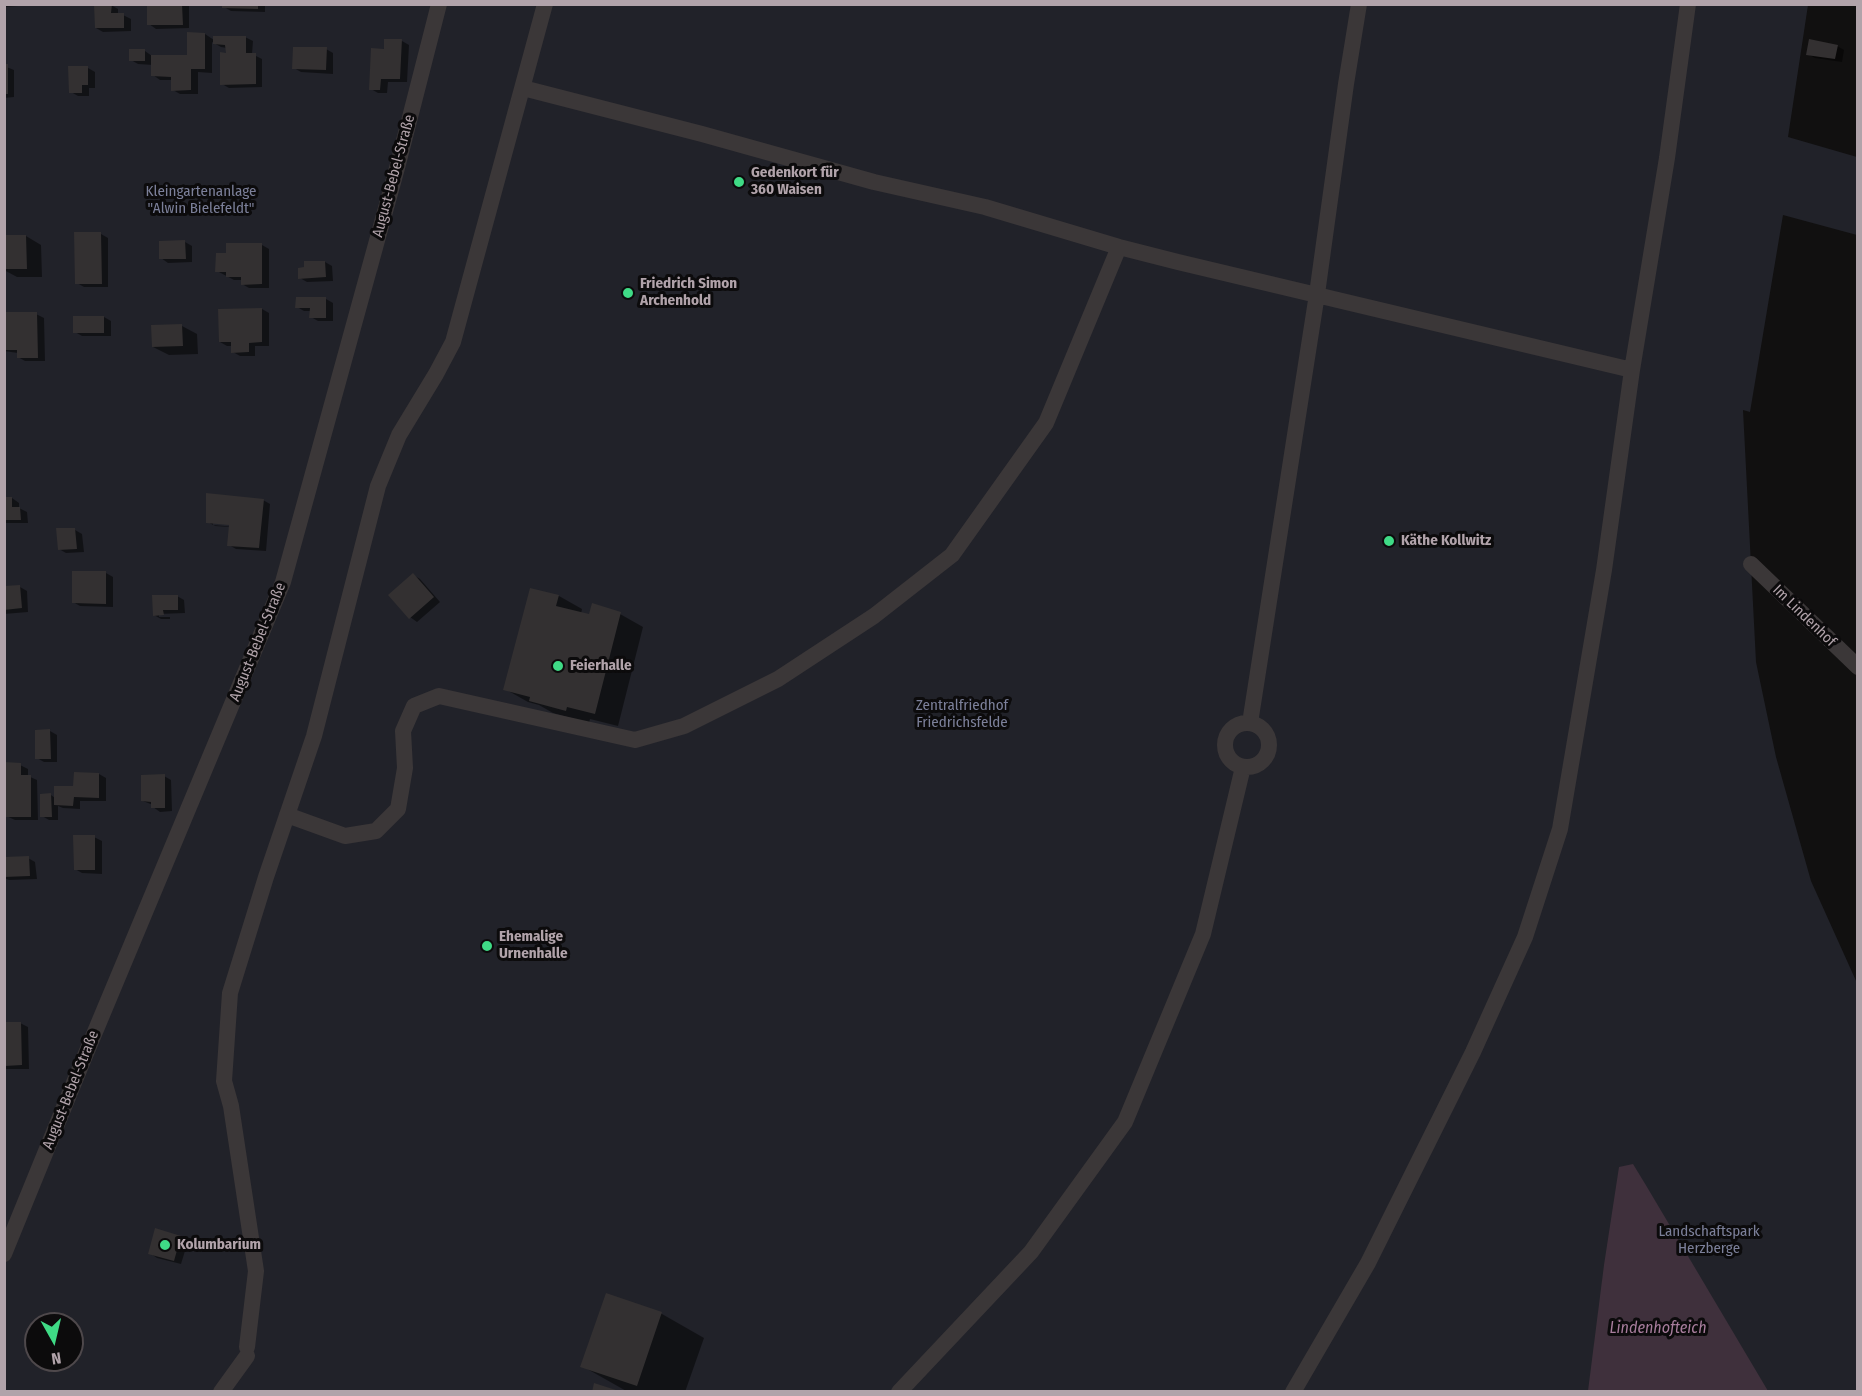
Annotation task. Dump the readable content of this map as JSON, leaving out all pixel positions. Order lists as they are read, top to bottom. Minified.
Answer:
{"streets":{"lane":["August-Bebel-Straße","Im Lindenhof"]},"water":["Lindenhofteich"],"parks":["Kleingartenanlage \"Alwin Bielefeldt\"","Zentralfriedhof Friedrichsfelde","Landschaftspark Herzberge"],"places":["Gedenkort für 360 Waisen","Friedrich Simon Archenhold","Käthe Kollwitz","Feierhalle","Ehemalige Urnenhalle","Kolumbarium"],"north":"bottom"}
